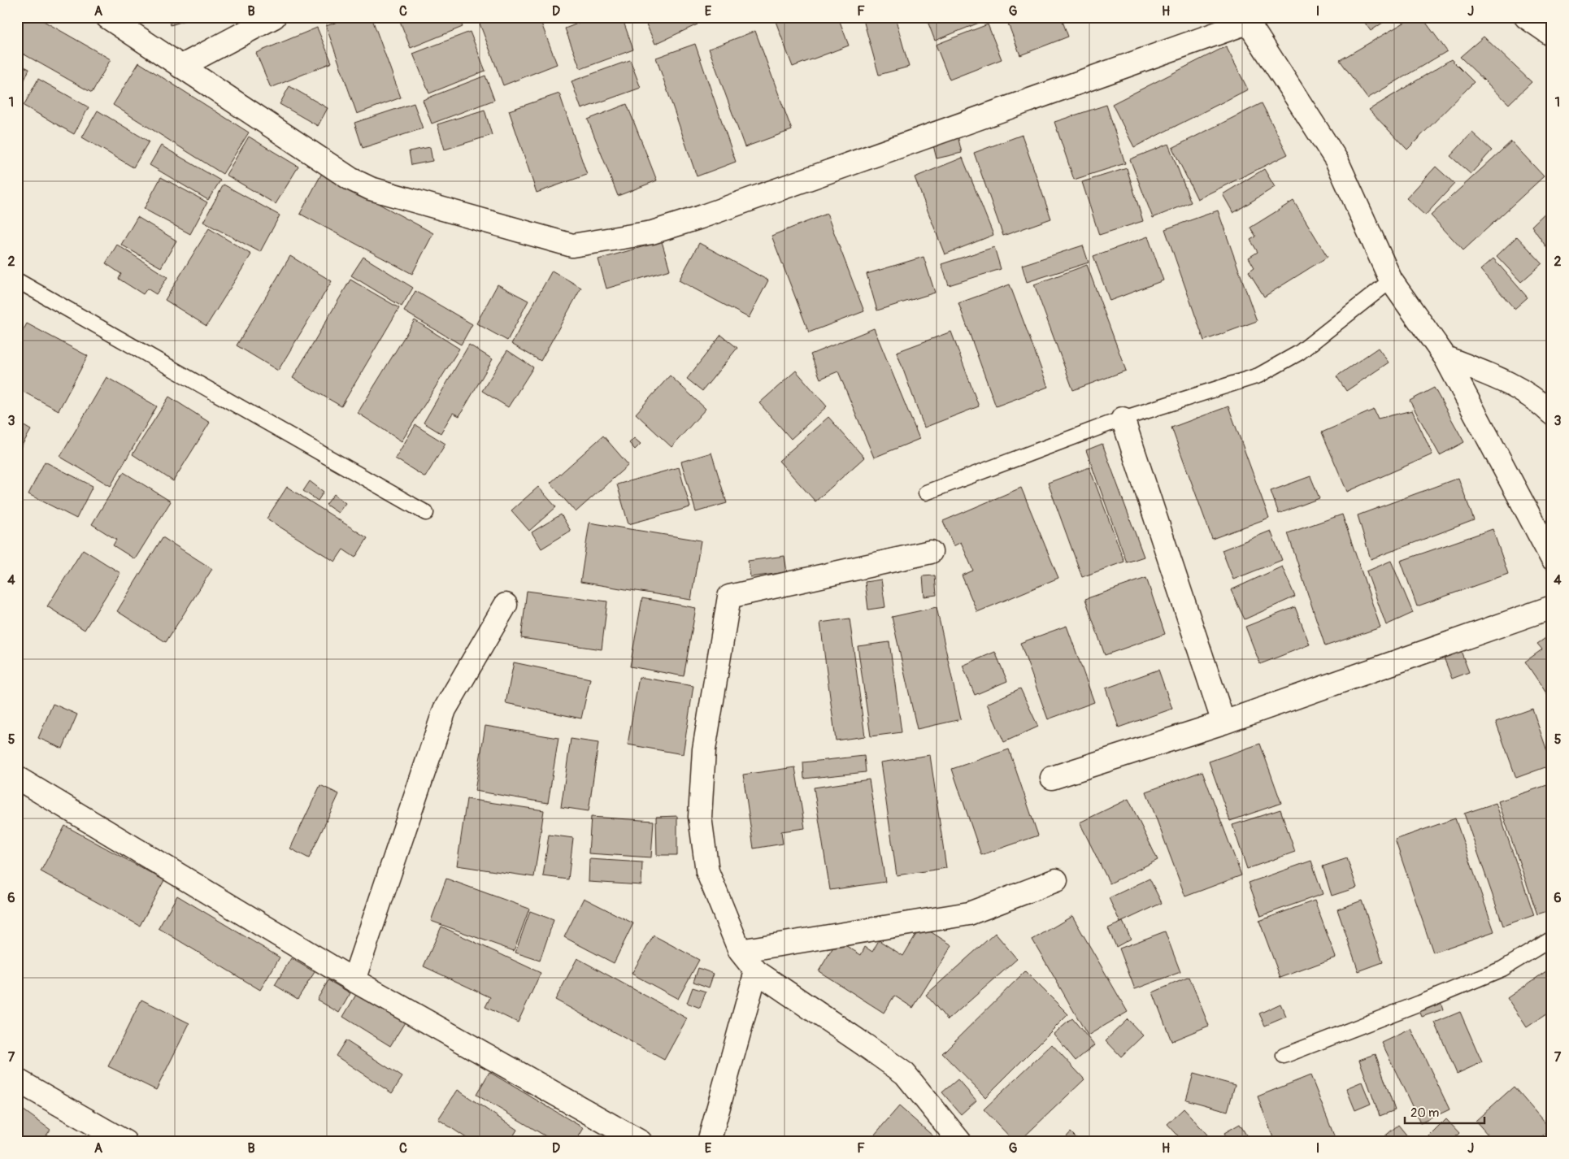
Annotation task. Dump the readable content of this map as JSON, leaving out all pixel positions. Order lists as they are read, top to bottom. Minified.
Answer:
{"scale_bar":"20 m","grid":{"columns":["A","B","C","D","E","F","G","H","I","J"],"rows":["1","2","3","4","5","6","7"]}}
